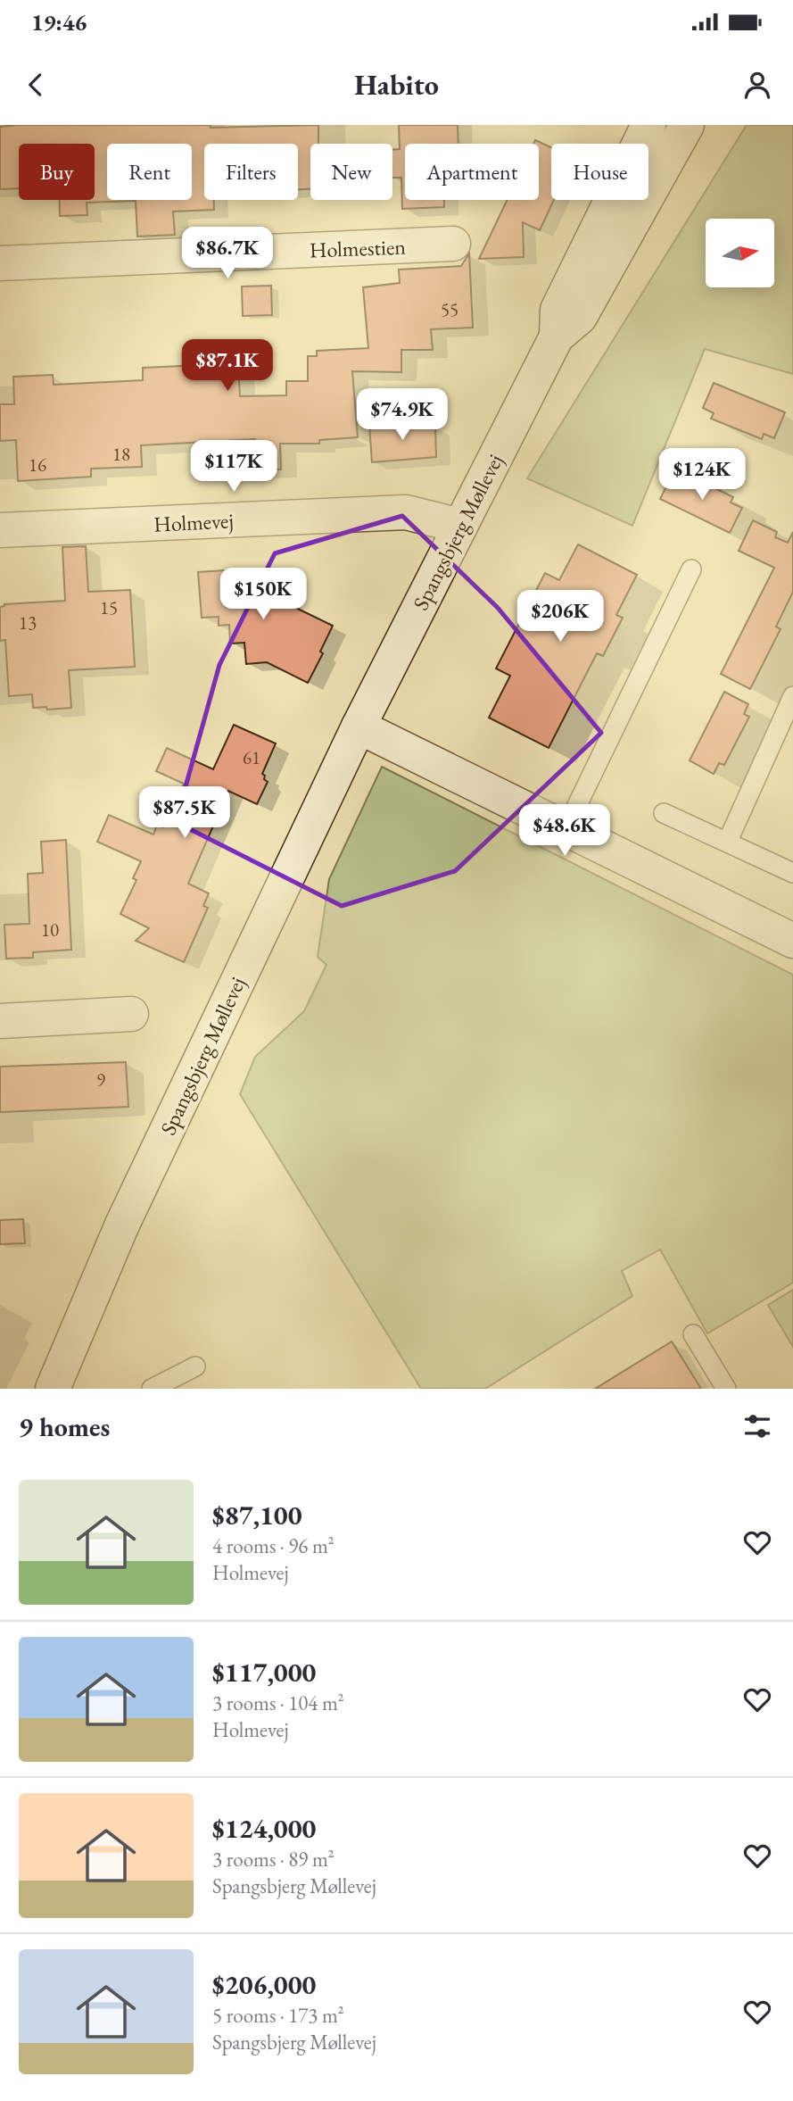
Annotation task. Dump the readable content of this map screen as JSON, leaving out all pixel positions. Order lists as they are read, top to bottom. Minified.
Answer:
{"streets":{"street":["Holmestien","Holmevej","Spangsbjerg Møllevej"]},"crossings":[["Holmevej","Spangsbjerg Møllevej"]],"house_numbers":["55","18","16","15","13","61","10","9"],"north":"right","page":{"status":"19:46","header":"Habito","chip":["Buy","Rent","Filters","New","Apartment","House"],"price":["$86.7K","$87.1K","$74.9K","$117K","$124K","$150K","$206K","$87.5K","$48.6K"],"heading":"9 homes","list":[{"name":"$87,100","note":"4 rooms · 96 m² · Holmevej"},{"name":"$117,000","note":"3 rooms · 104 m² · Holmevej"},{"name":"$124,000","note":"3 rooms · 89 m² · Spangsbjerg Møllevej"},{"name":"$206,000","note":"5 rooms · 173 m² · Spangsbjerg Møllevej"}]}}
